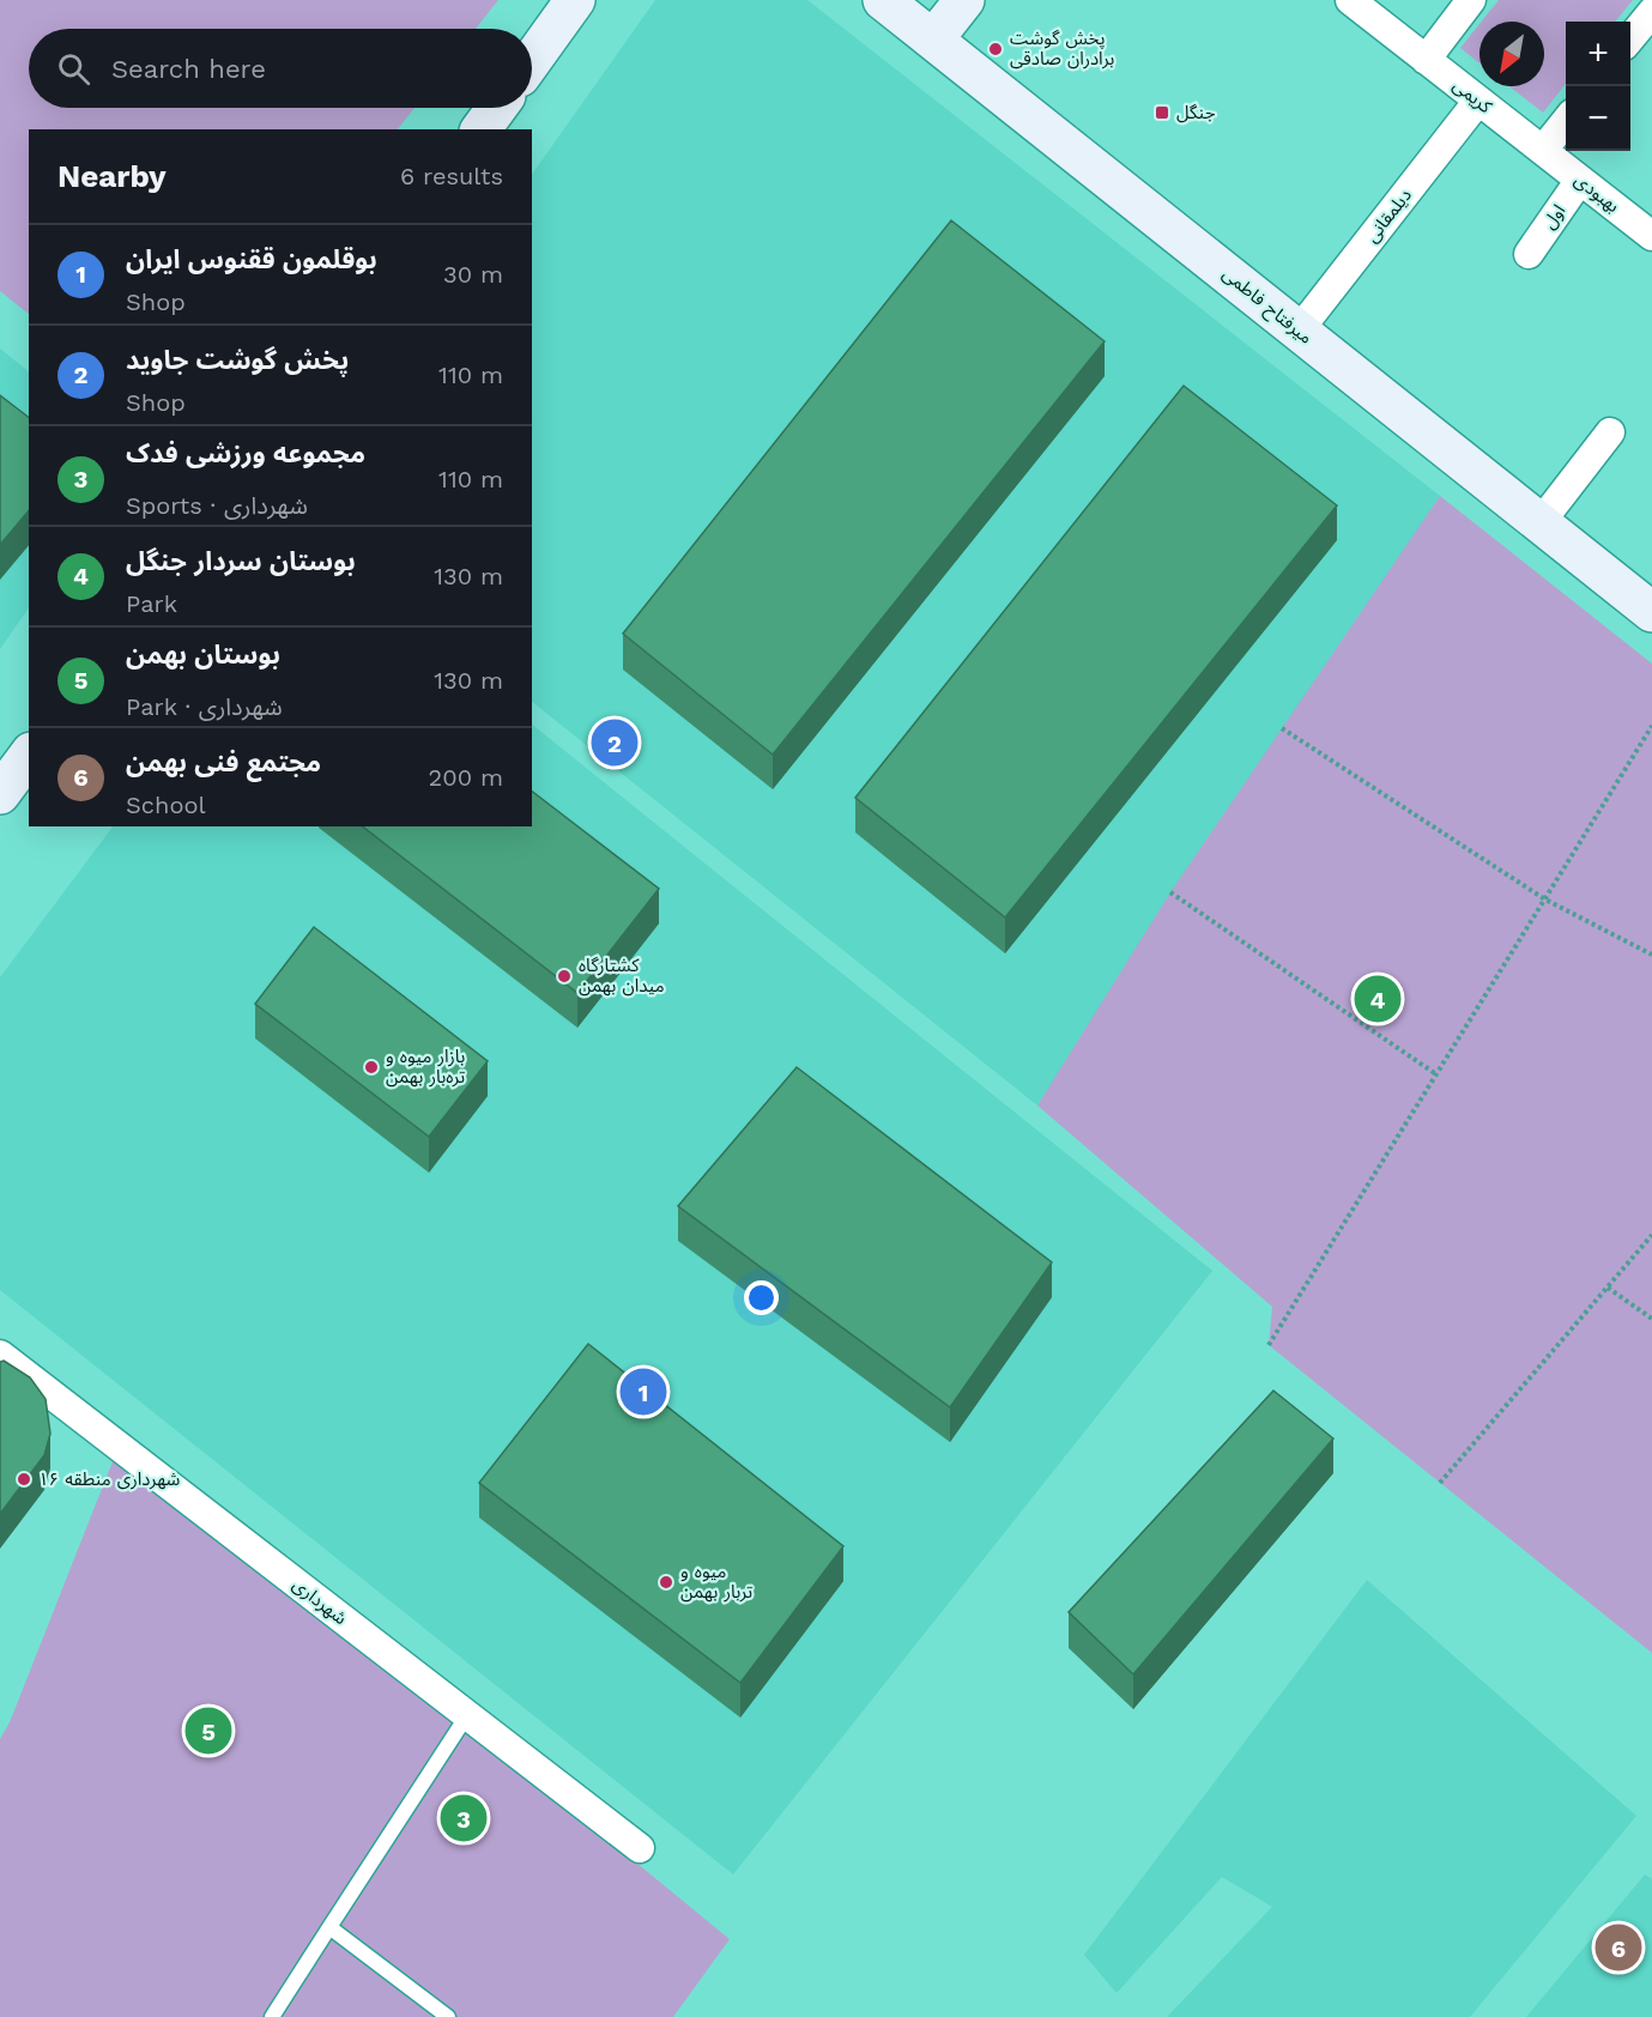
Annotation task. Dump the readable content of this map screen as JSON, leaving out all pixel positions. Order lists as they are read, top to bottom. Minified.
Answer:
{"streets":{"street":["کریمی","بهبودی","دیلمقانی","اول","میرفتاح فاطمی","شهرداری"]},"crossings":[["کریمی","بهبودی"],["کریمی","دیلمقانی"],["بهبودی","اول"],["دیلمقانی","میرفتاح فاطمی"]],"places":{"other":["پخش گوشت برادران صادقی","کشتارگاه میدان بهمن","بازار میوه و تره‌بار بهمن","شهرداری منطقه ۱۶","میوه و تربار بهمن"],"transit":["جنگل"]},"north":"bottom left","page":{"map_buttons":["+","−"],"search":"Search here","heading":["Nearby","6 results"],"list":[{"mark":"1","name":"بوقلمون ققنوس ایران","note":"Shop","value":"30 m"},{"mark":"2","name":"پخش گوشت جاوید","note":"Shop","value":"110 m"},{"mark":"3","name":"مجموعه ورزشی فدک","note":"Sports · شهرداری","value":"110 m"},{"mark":"4","name":"بوستان سردار جنگل","note":"Park","value":"130 m"},{"mark":"5","name":"بوستان بهمن","note":"Park · شهرداری","value":"130 m"},{"mark":"6","name":"مجتمع فنی بهمن","note":"School","value":"200 m"}],"pins":["2","4","1","5","3","6"]}}
